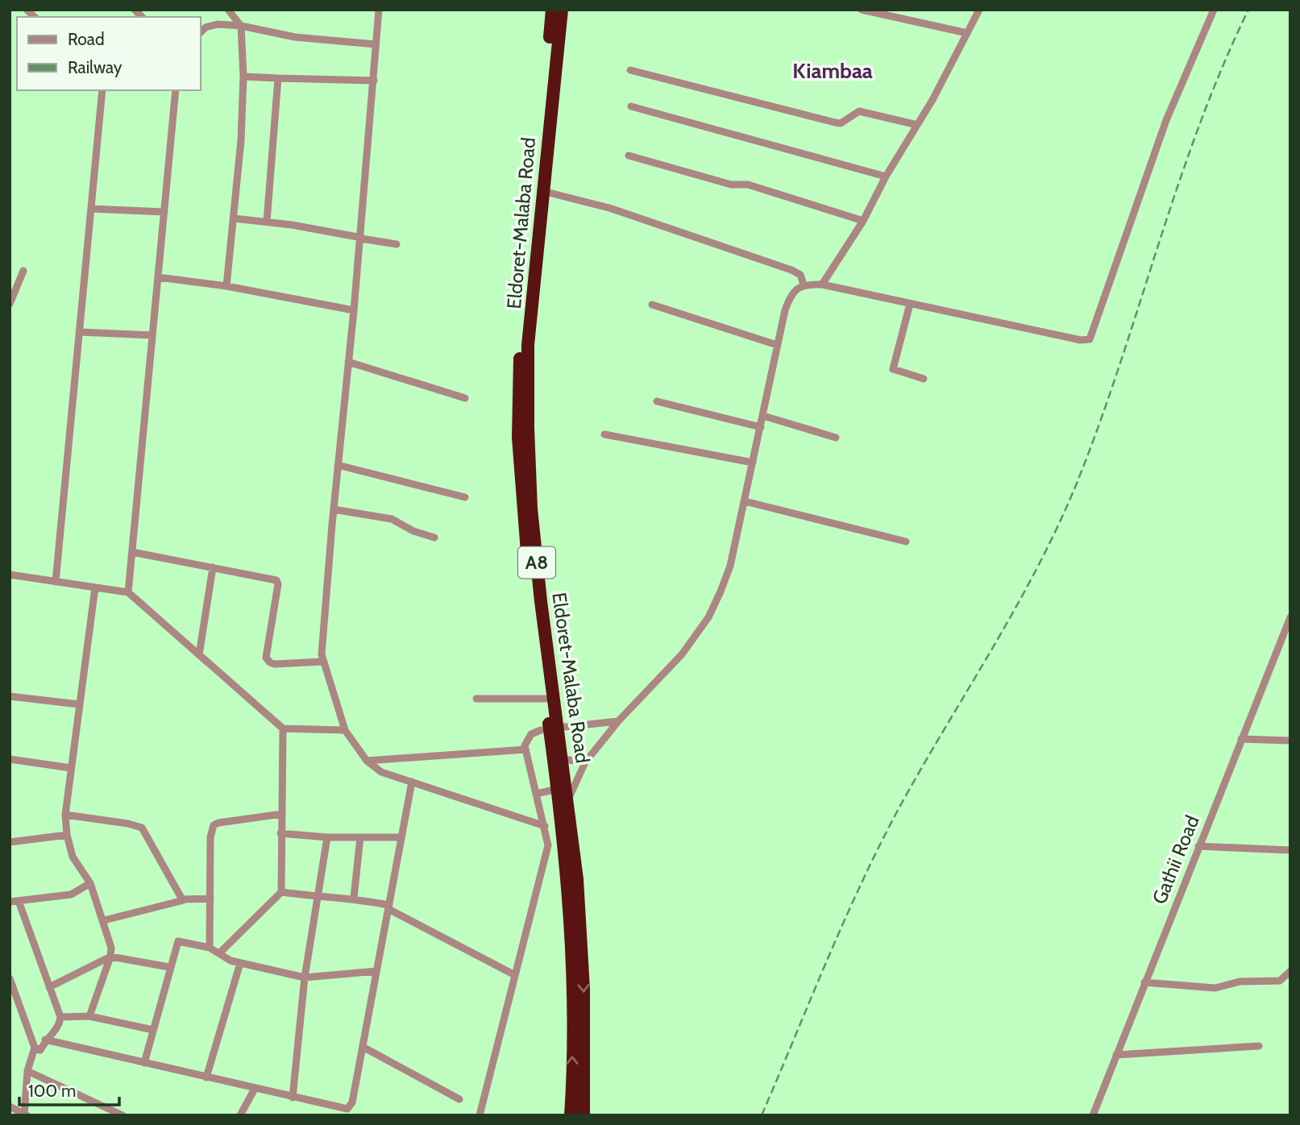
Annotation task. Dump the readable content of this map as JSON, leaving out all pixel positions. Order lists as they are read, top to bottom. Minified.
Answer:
{"streets":{"highway":["Eldoret-Malaba Road","A8"],"street":["Gathii Road"]},"districts":["Kiambaa"],"legend":["Road","Railway"],"scale_bar":"100 m"}
